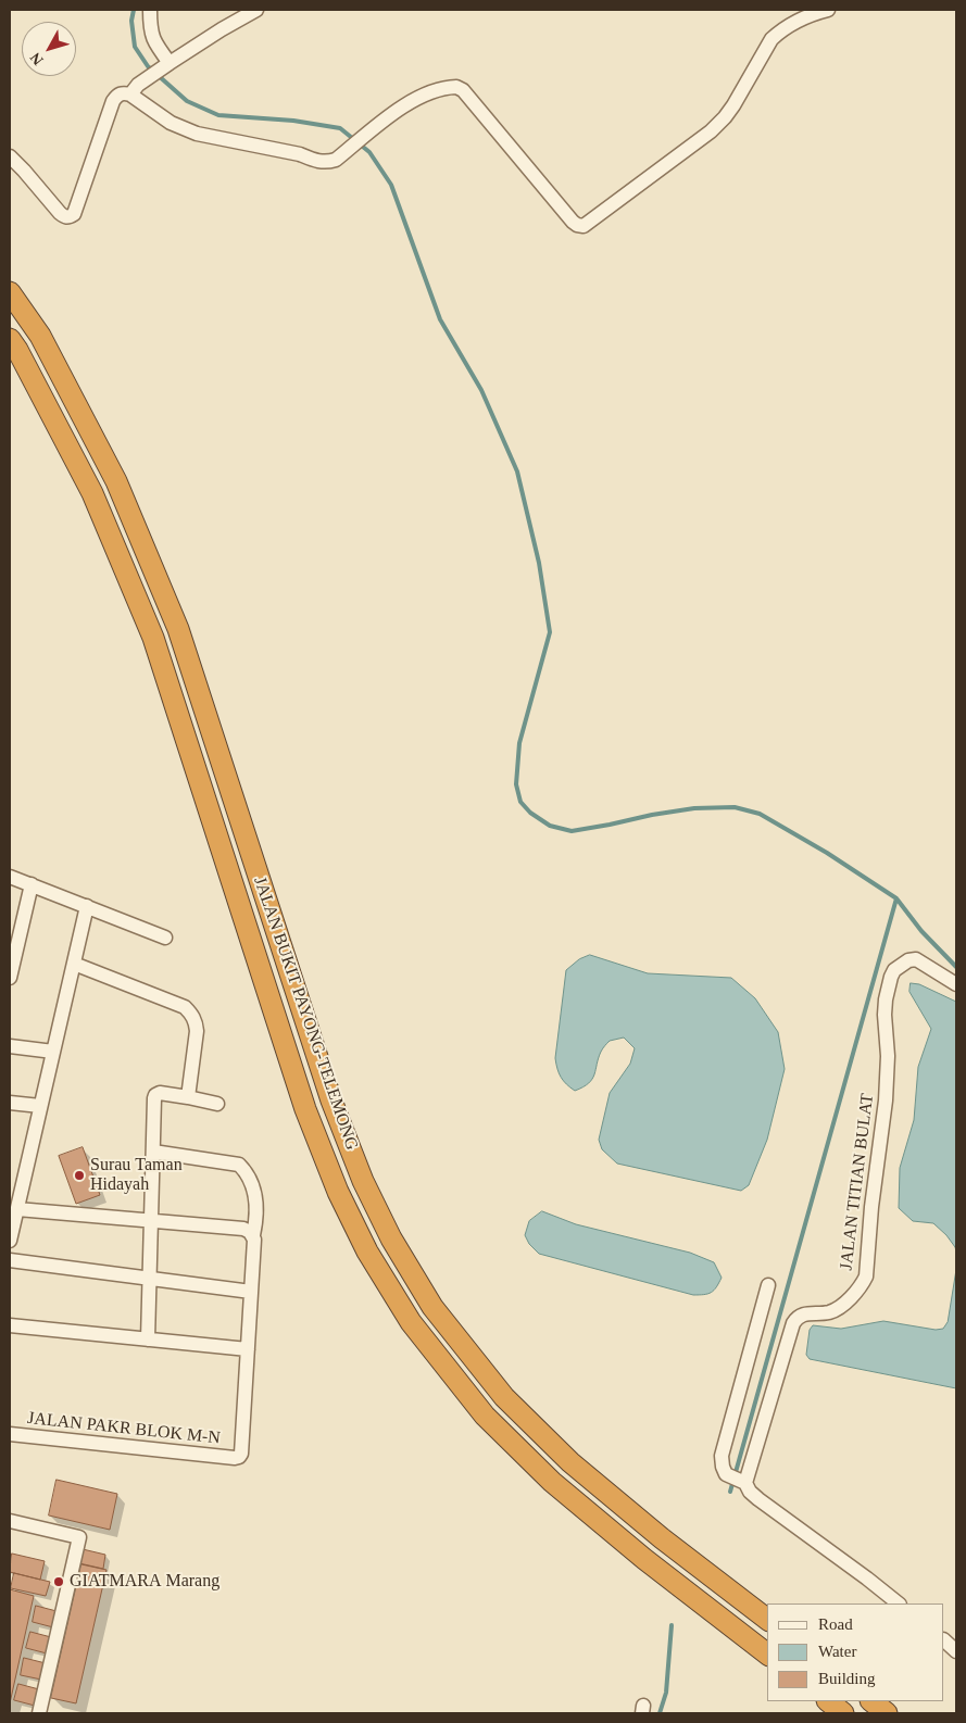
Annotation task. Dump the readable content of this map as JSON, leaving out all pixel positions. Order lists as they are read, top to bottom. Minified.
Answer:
{"streets":{"highway":["JALAN BUKIT PAYONG-TELEMONG"],"street":["JALAN TITIAN BULAT","JALAN PAKR BLOK M-N"]},"places":["Surau Taman Hidayah","GIATMARA Marang"],"legend":["Road","Water","Building"],"north":"bottom left"}
